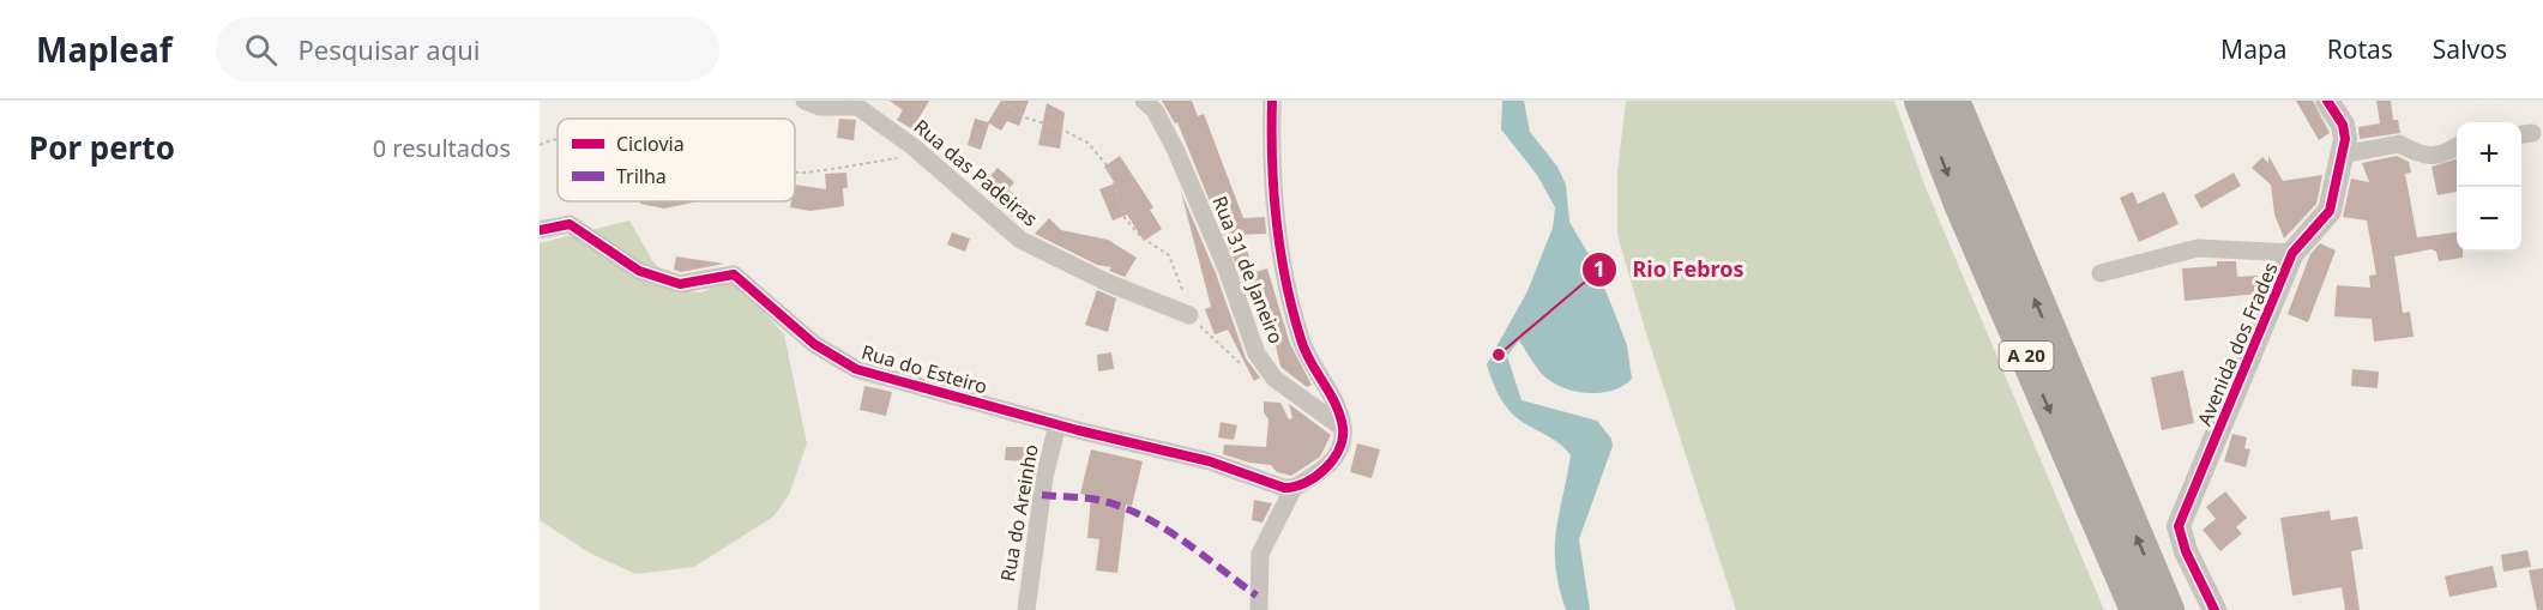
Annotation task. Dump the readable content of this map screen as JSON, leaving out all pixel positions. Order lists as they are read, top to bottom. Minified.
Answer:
{"streets":{"highway":["A 20"],"street":["Rua das Padeiras","Rua 31 de Janeiro","Avenida dos Frades","Rua do Esteiro","Rua do Areinho"]},"crossings":[["Rua do Esteiro","Rua do Areinho"]],"places":["Rio Febros"],"legend":["Ciclovia","Trilha"],"page":{"header":"Mapleaf","search":"Pesquisar aqui","nav":["Mapa","Rotas","Salvos"],"heading":["Por perto","0 resultados"],"map_buttons":["+","−"]}}
